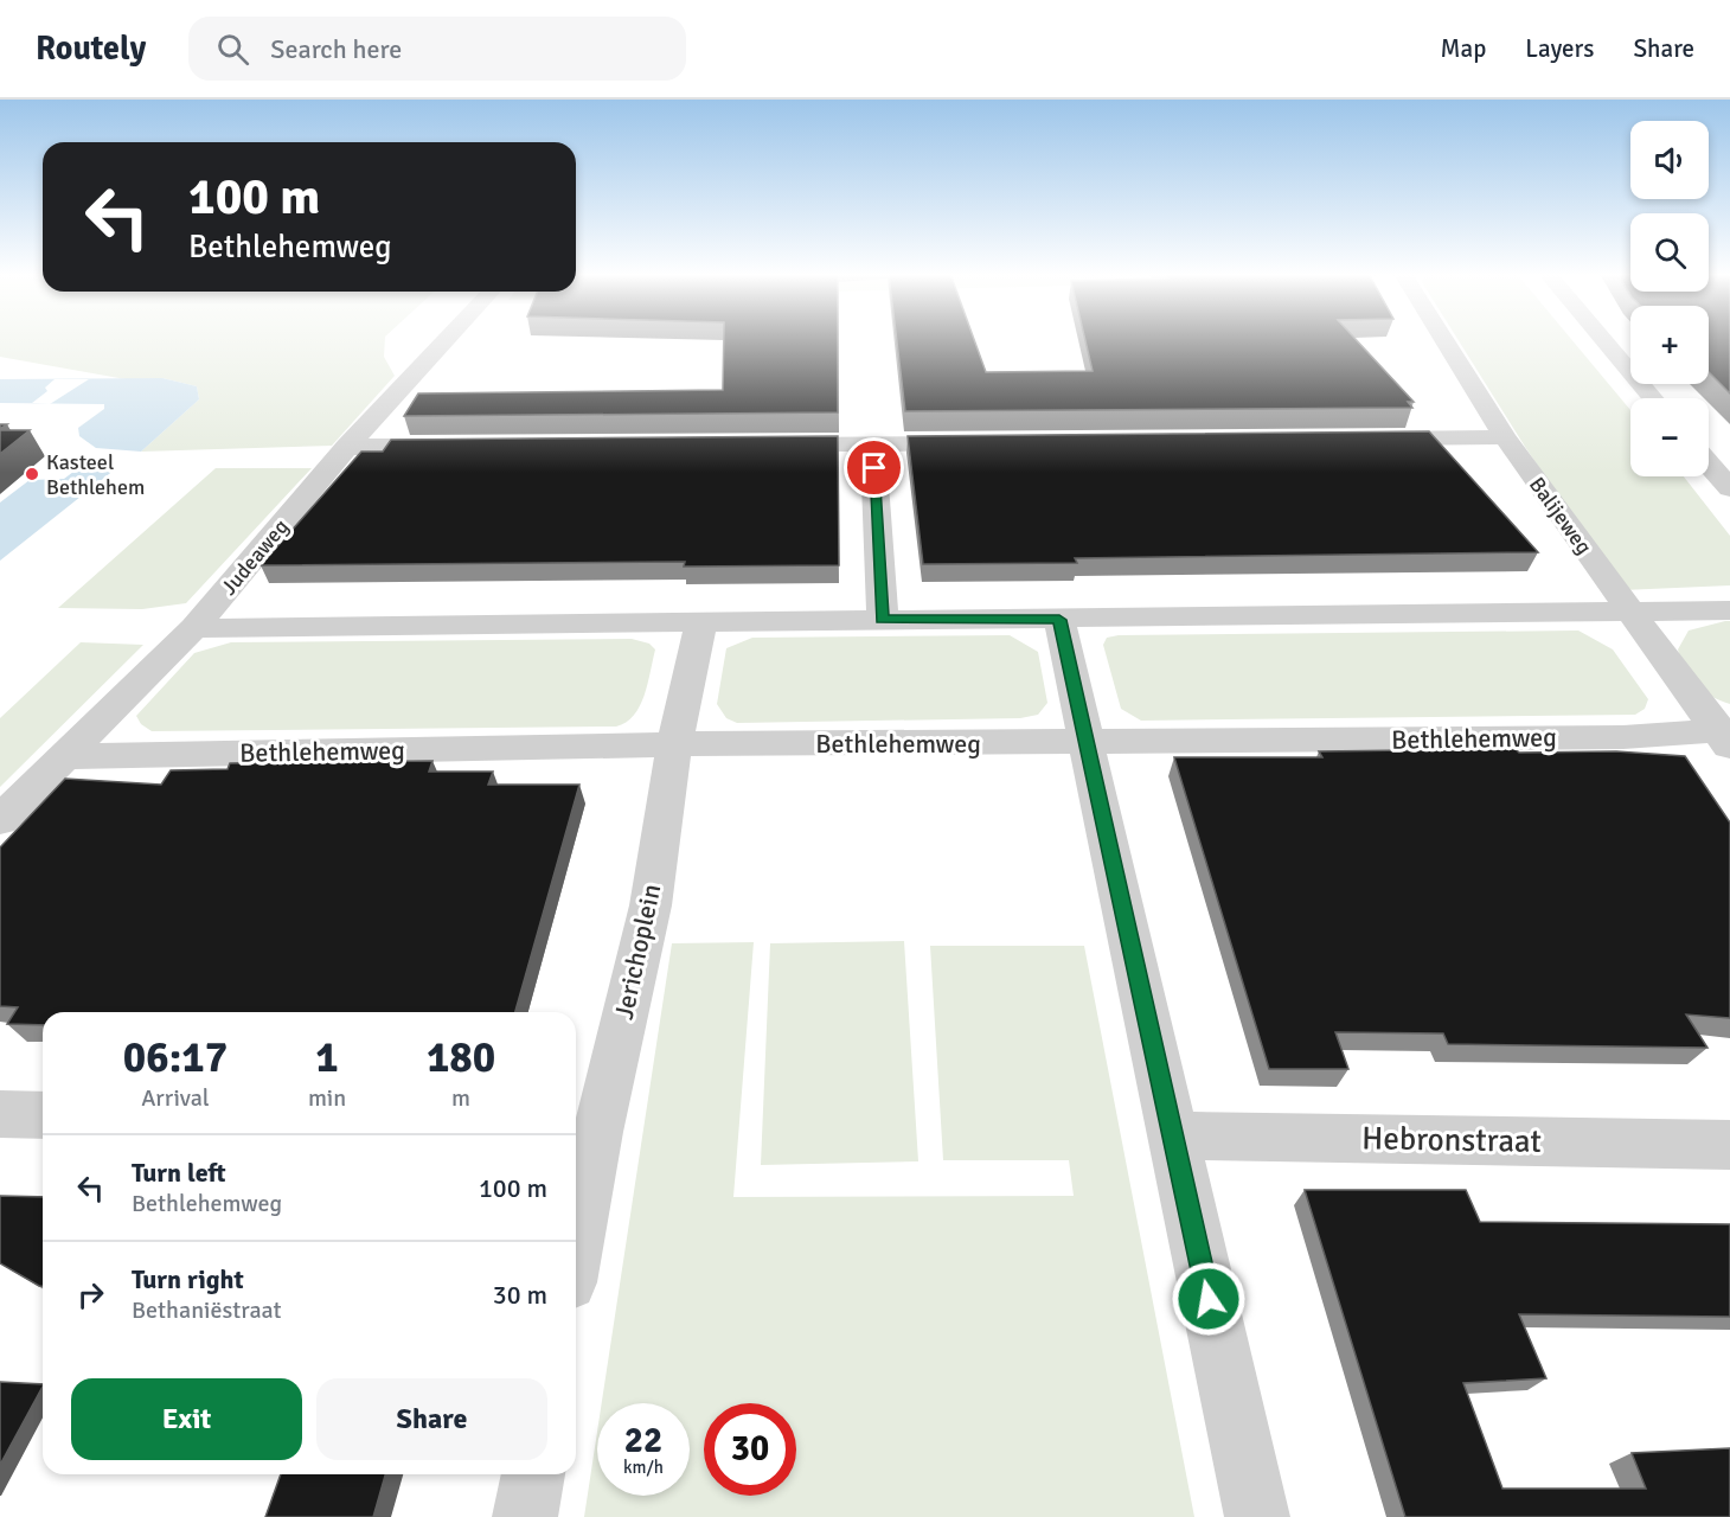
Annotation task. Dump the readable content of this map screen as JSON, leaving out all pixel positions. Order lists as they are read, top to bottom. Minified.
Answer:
{"streets":{"street":["Balijeweg","Judeaweg","Bethlehemweg","Jerichoplein","Hebronstraat"]},"crossings":[["Balijeweg","Bethlehemweg"],["Judeaweg","Bethlehemweg"],["Bethlehemweg","Jerichoplein"]],"places":["Kasteel Bethlehem"],"page":{"header":"Routely","search":"Search here","nav":["Map","Layers","Share"],"map_buttons":["+","−"],"turn":["100 m","Bethlehemweg"],"eta":["06:17","Arrival","1","min","180","m"],"list":[{"name":"Turn left","note":"Bethlehemweg","value":"100 m"},{"name":"Turn right","note":"Bethaniëstraat","value":"30 m"}],"buttons":["Exit","Share"],"speed":"22 km/h","limit":"30"}}
